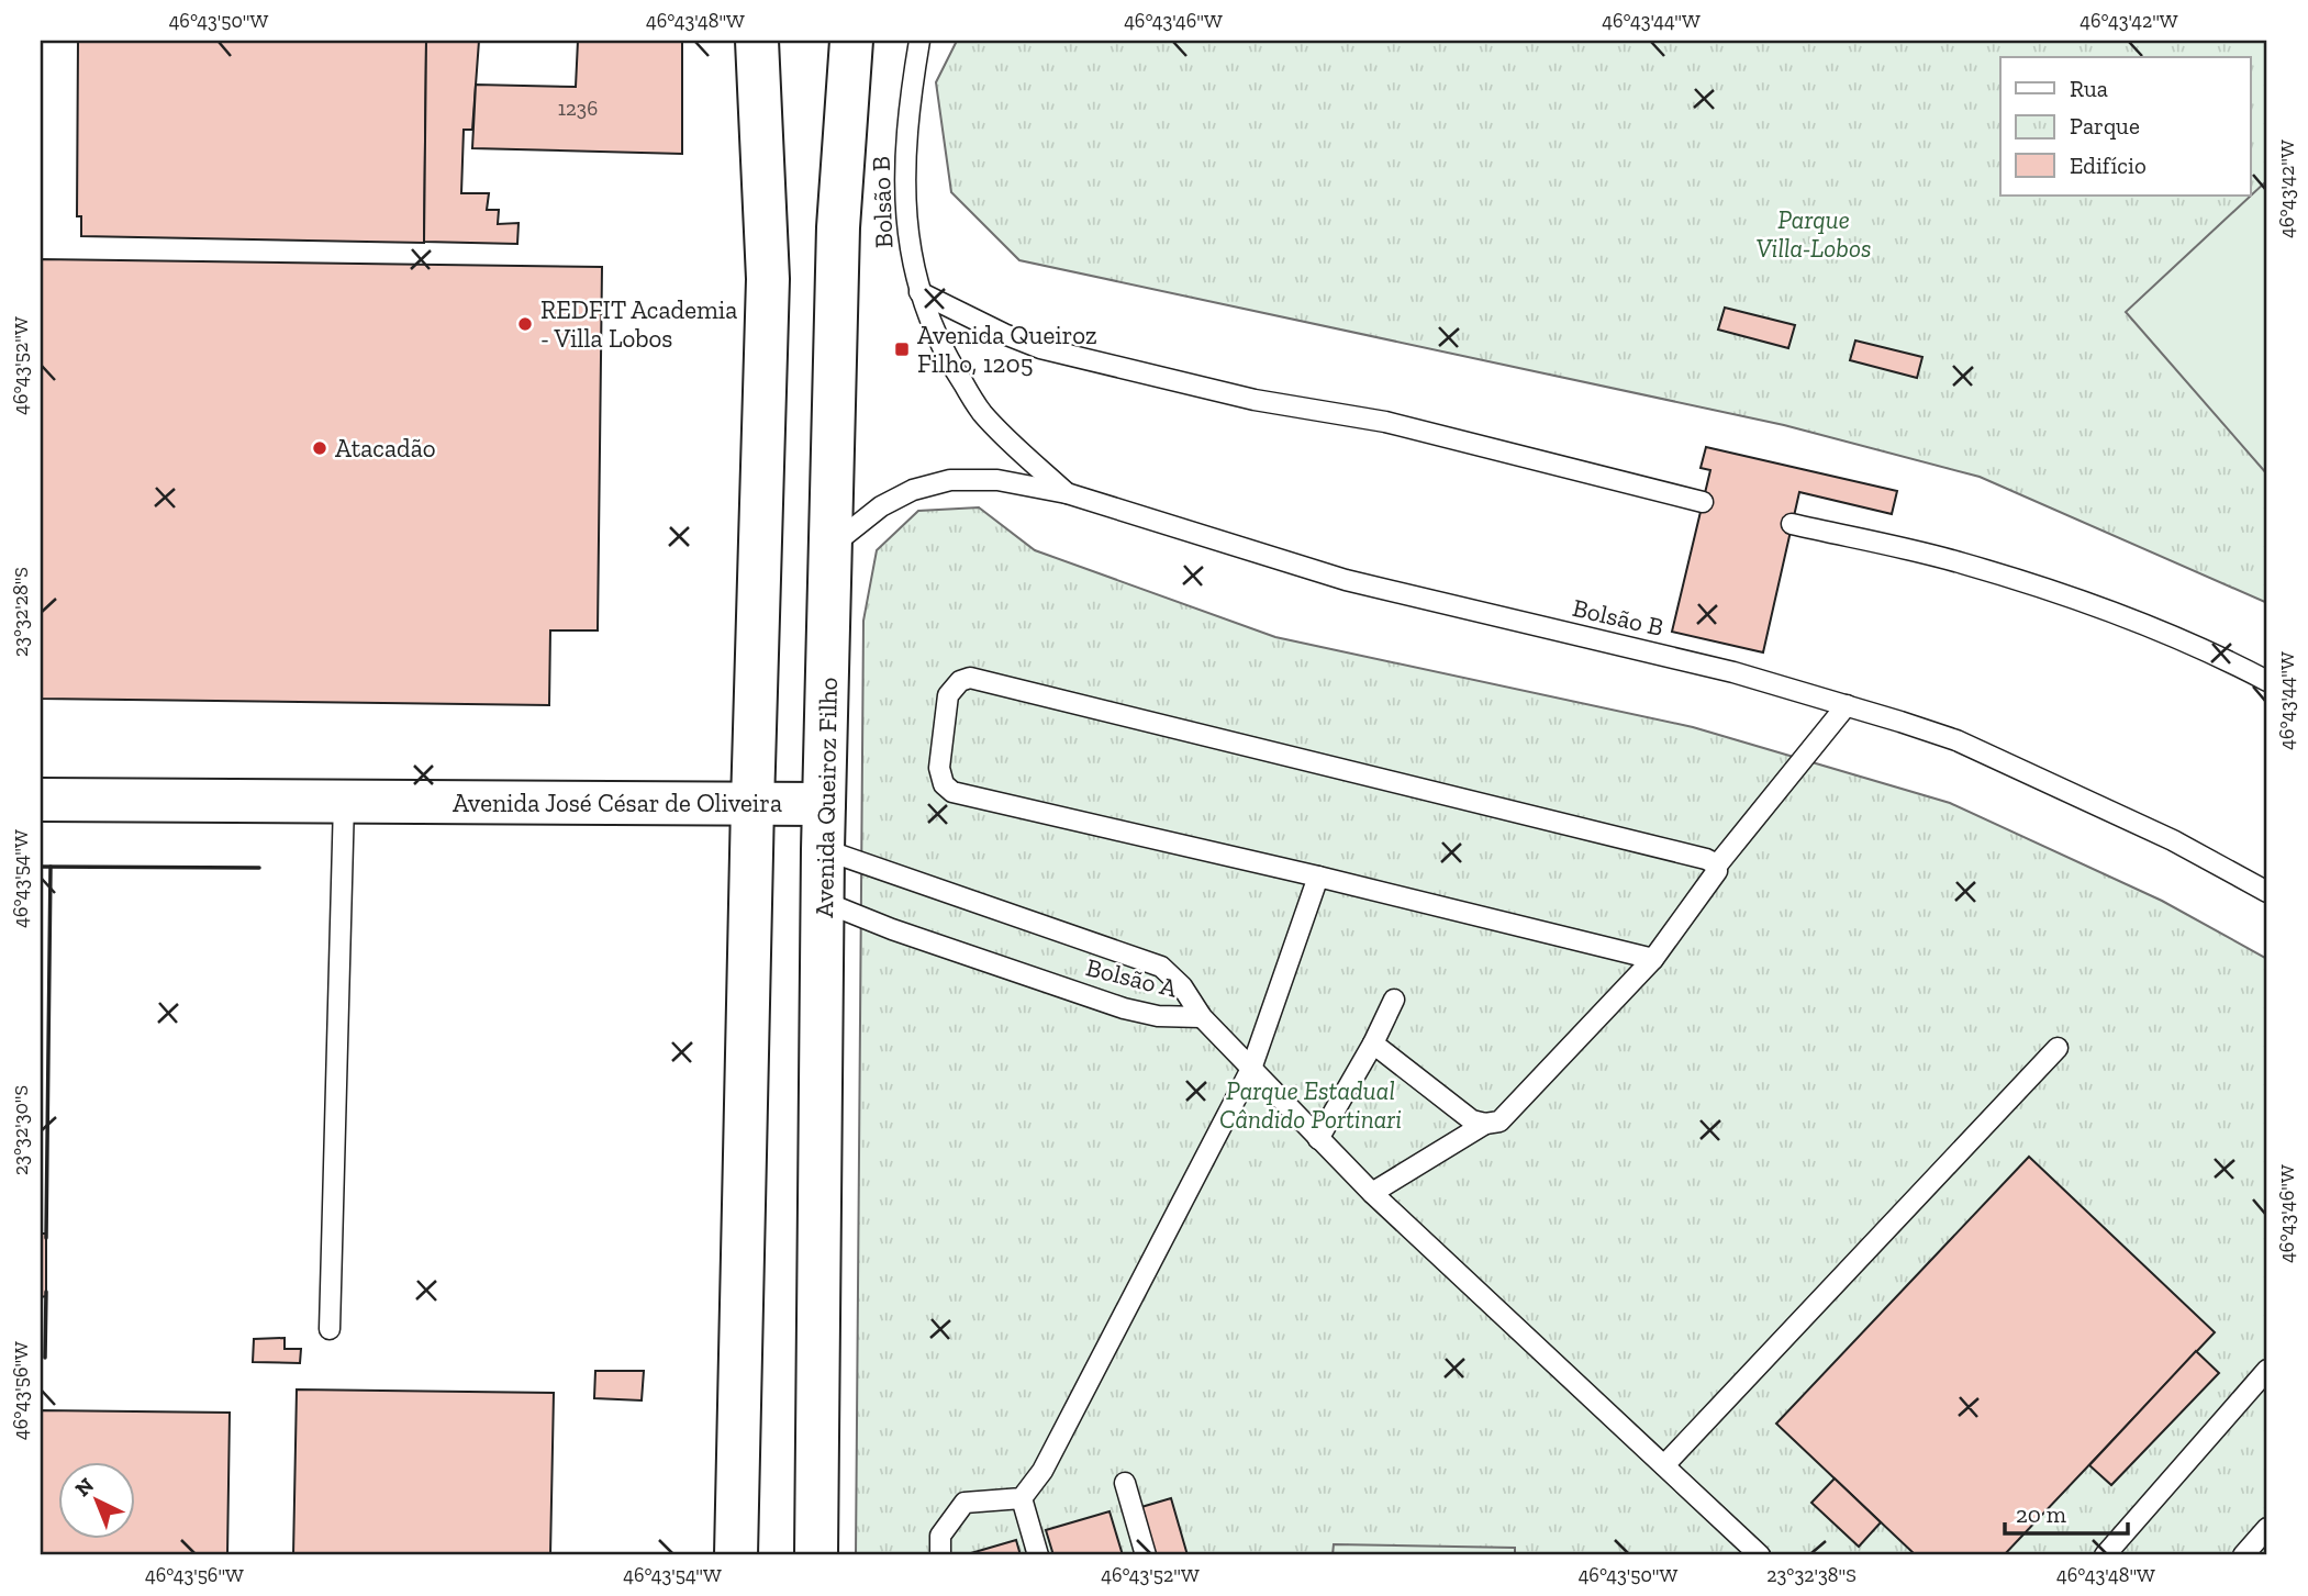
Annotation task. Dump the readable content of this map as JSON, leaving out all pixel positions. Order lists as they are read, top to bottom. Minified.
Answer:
{"streets":{"main road":["Avenida Queiroz Filho","Avenida José César de Oliveira"],"lane":["Bolsão B","Bolsão A"]},"crossings":[["Bolsão B","Avenida Queiroz Filho"],["Avenida Queiroz Filho","Avenida José César de Oliveira"],["Avenida Queiroz Filho","Bolsão A"]],"parks":["Parque Villa-Lobos","Parque Estadual Cândido Portinari"],"places":{"other":["REDFIT Academia - Villa Lobos","Atacadão"],"transit":["Avenida Queiroz Filho, 1205"]},"house_numbers":["1236"],"legend":["Rua","Parque","Edifício"],"scale_bar":"20 m","north":"top left","coordinates":["46°43'50\"W","46°43'48\"W","46°43'46\"W","46°43'44\"W","46°43'42\"W","46°43'52\"W","23°32'28\"S","46°43'54\"W","23°32'30\"S","46°43'56\"W","23°32'38\"S"]}
